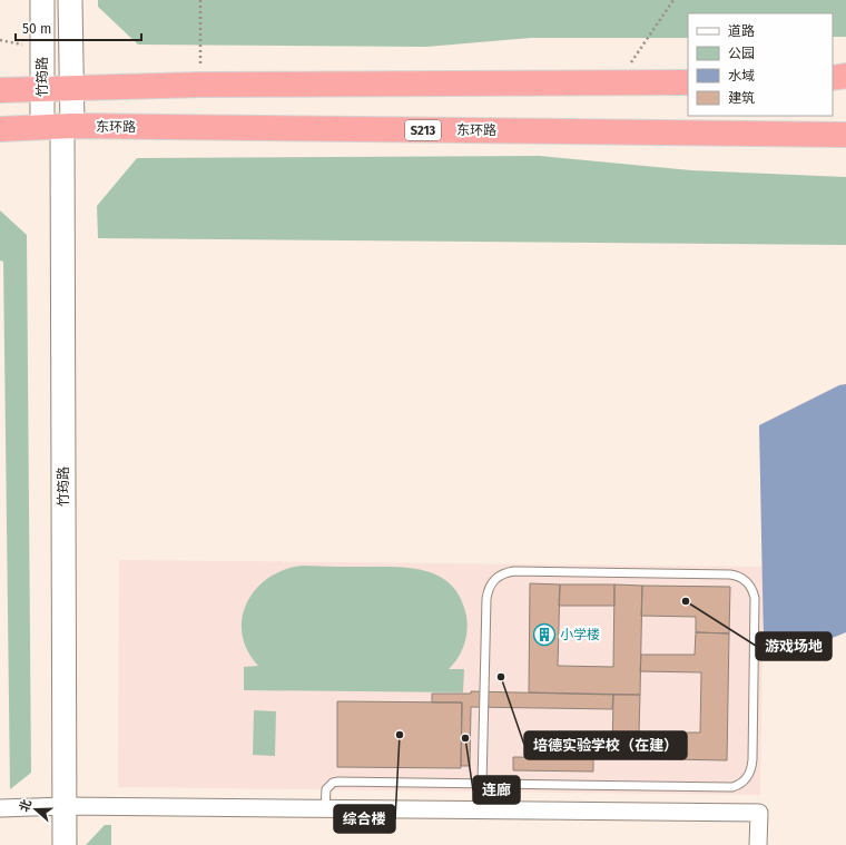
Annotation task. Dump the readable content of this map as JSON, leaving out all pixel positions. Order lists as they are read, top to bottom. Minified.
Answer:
{"streets":{"highway":["东环路","S213"],"main road":["竹筠路"]},"crossings":[["竹筠路","东环路"]],"places":{"other":["游戏场地","培德实验学校（在建）","综合楼","连廊"],"building":["小学楼"]},"legend":["道路","公园","水域","建筑"],"scale_bar":"50 m","north":"left"}
